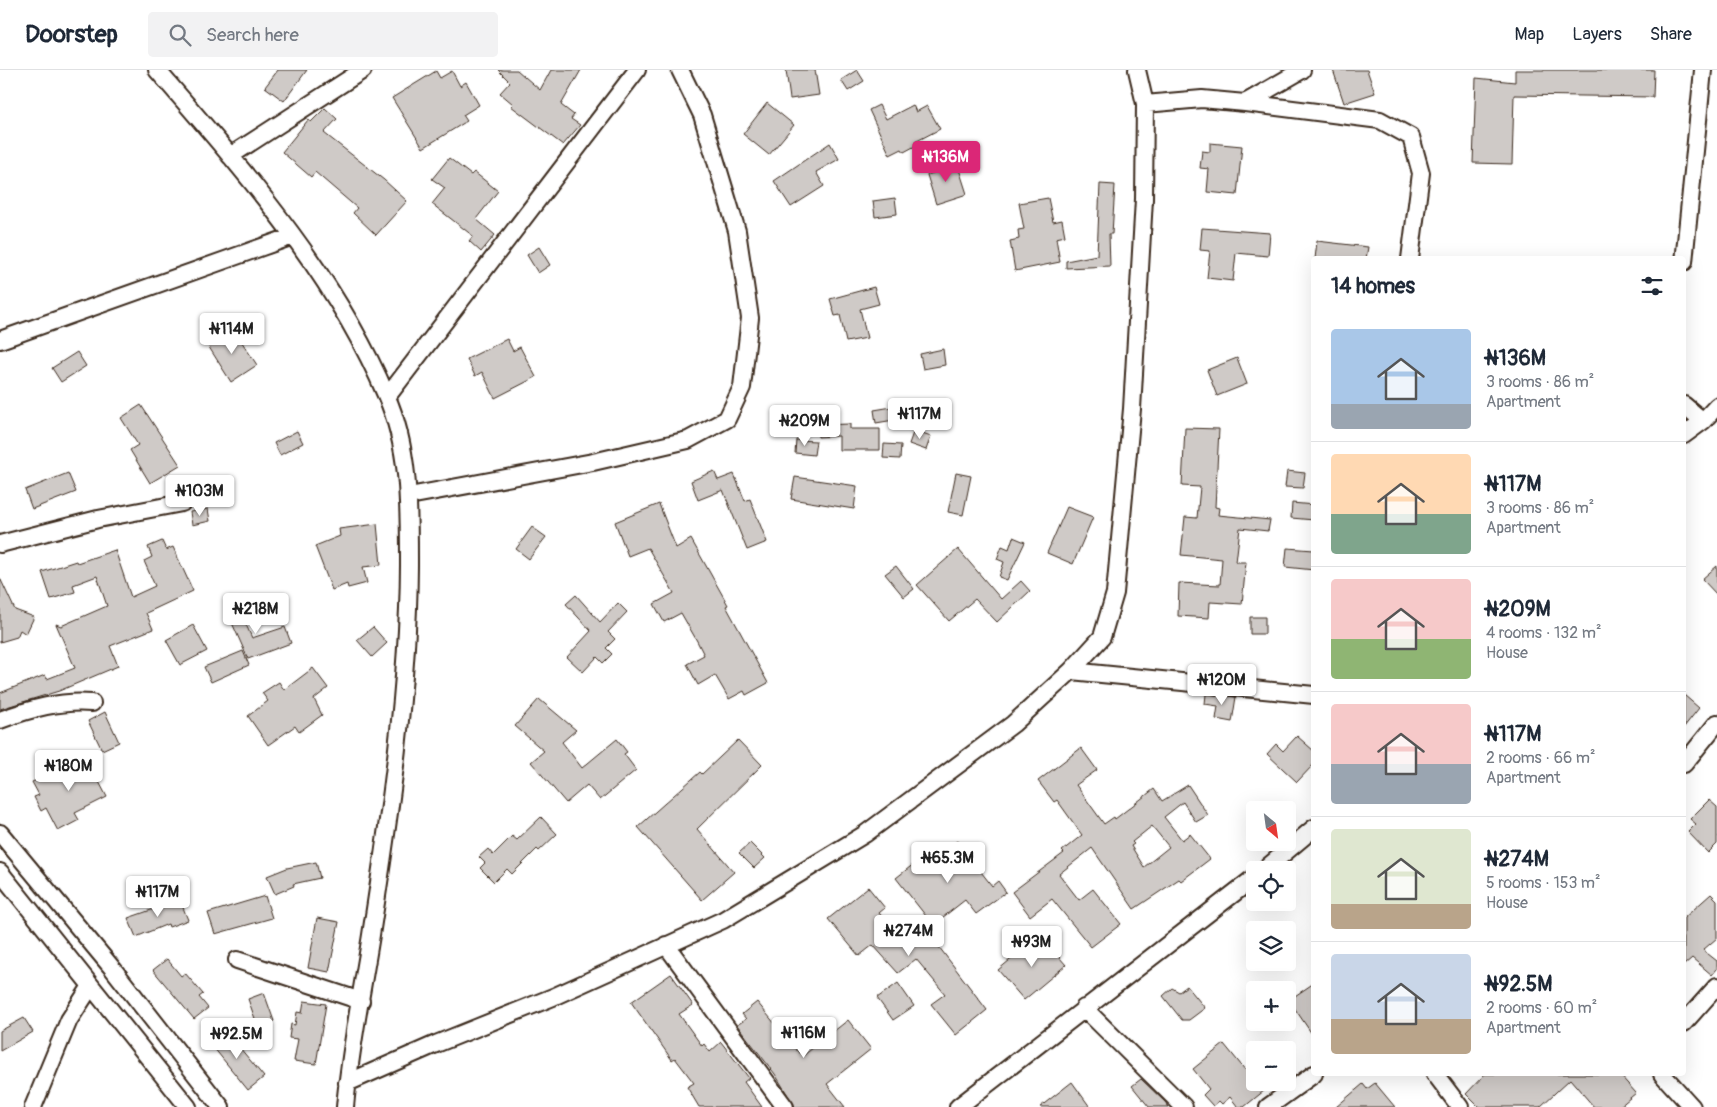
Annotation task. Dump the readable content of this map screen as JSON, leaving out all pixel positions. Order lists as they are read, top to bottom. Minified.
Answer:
{"north":"bottom right","page":{"header":"Doorstep","search":"Search here","nav":["Map","Layers","Share"],"price":["₦136M","₦114M","₦117M","₦209M","₦103M","₦218M","₦120M","₦180M","₦65.3M","₦117M","₦274M","₦93M","₦116M","₦92.5M"],"heading":"14 homes","list":[{"name":"₦136M","note":"3 rooms · 86 m² · Apartment"},{"name":"₦117M","note":"3 rooms · 86 m² · Apartment"},{"name":"₦209M","note":"4 rooms · 132 m² · House"},{"name":"₦117M","note":"2 rooms · 66 m² · Apartment"},{"name":"₦274M","note":"5 rooms · 153 m² · House"},{"name":"₦92.5M","note":"2 rooms · 60 m² · Apartment"}],"map_buttons":["+","−"]}}
